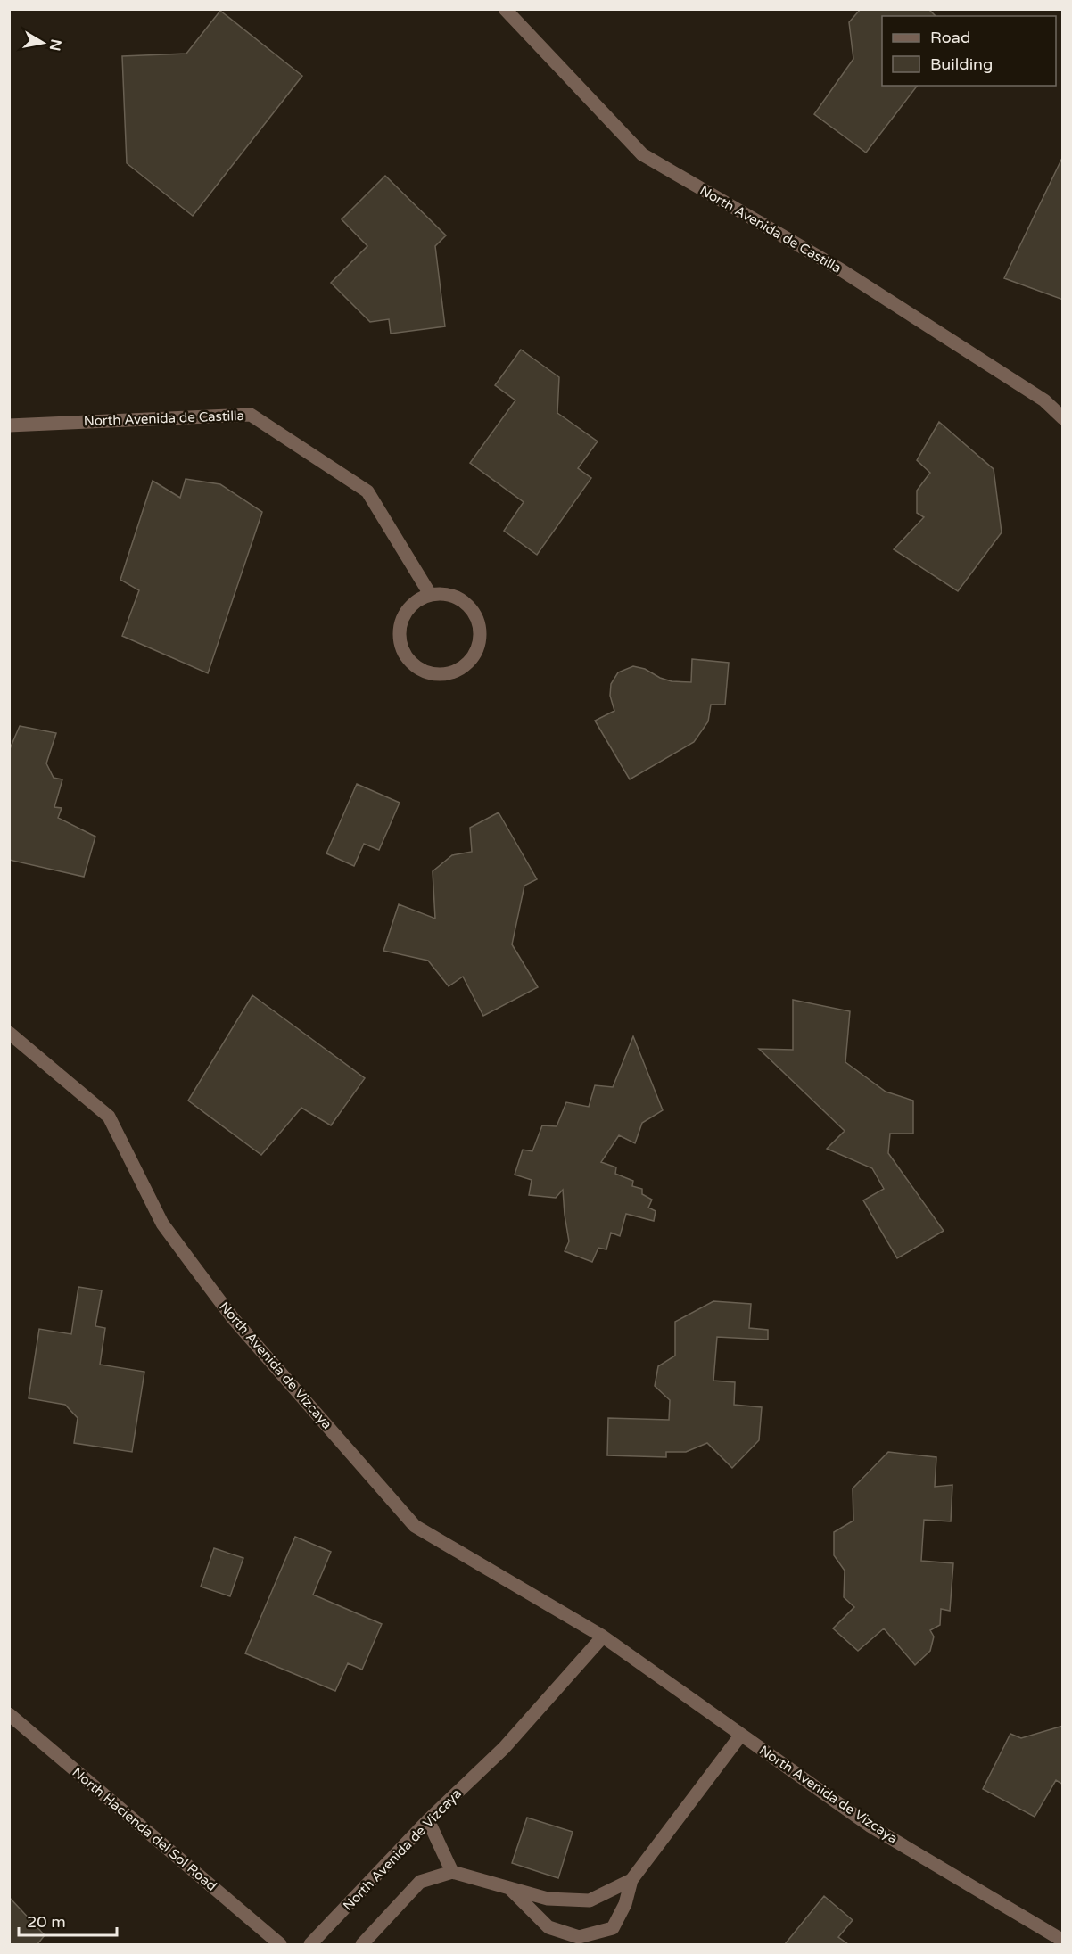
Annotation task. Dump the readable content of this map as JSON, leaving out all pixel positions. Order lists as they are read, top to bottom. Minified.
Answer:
{"streets":{"street":["North Avenida de Castilla","North Avenida de Vizcaya","North Hacienda del Sol Road"]},"legend":["Road","Building"],"scale_bar":"20 m","north":"right"}
